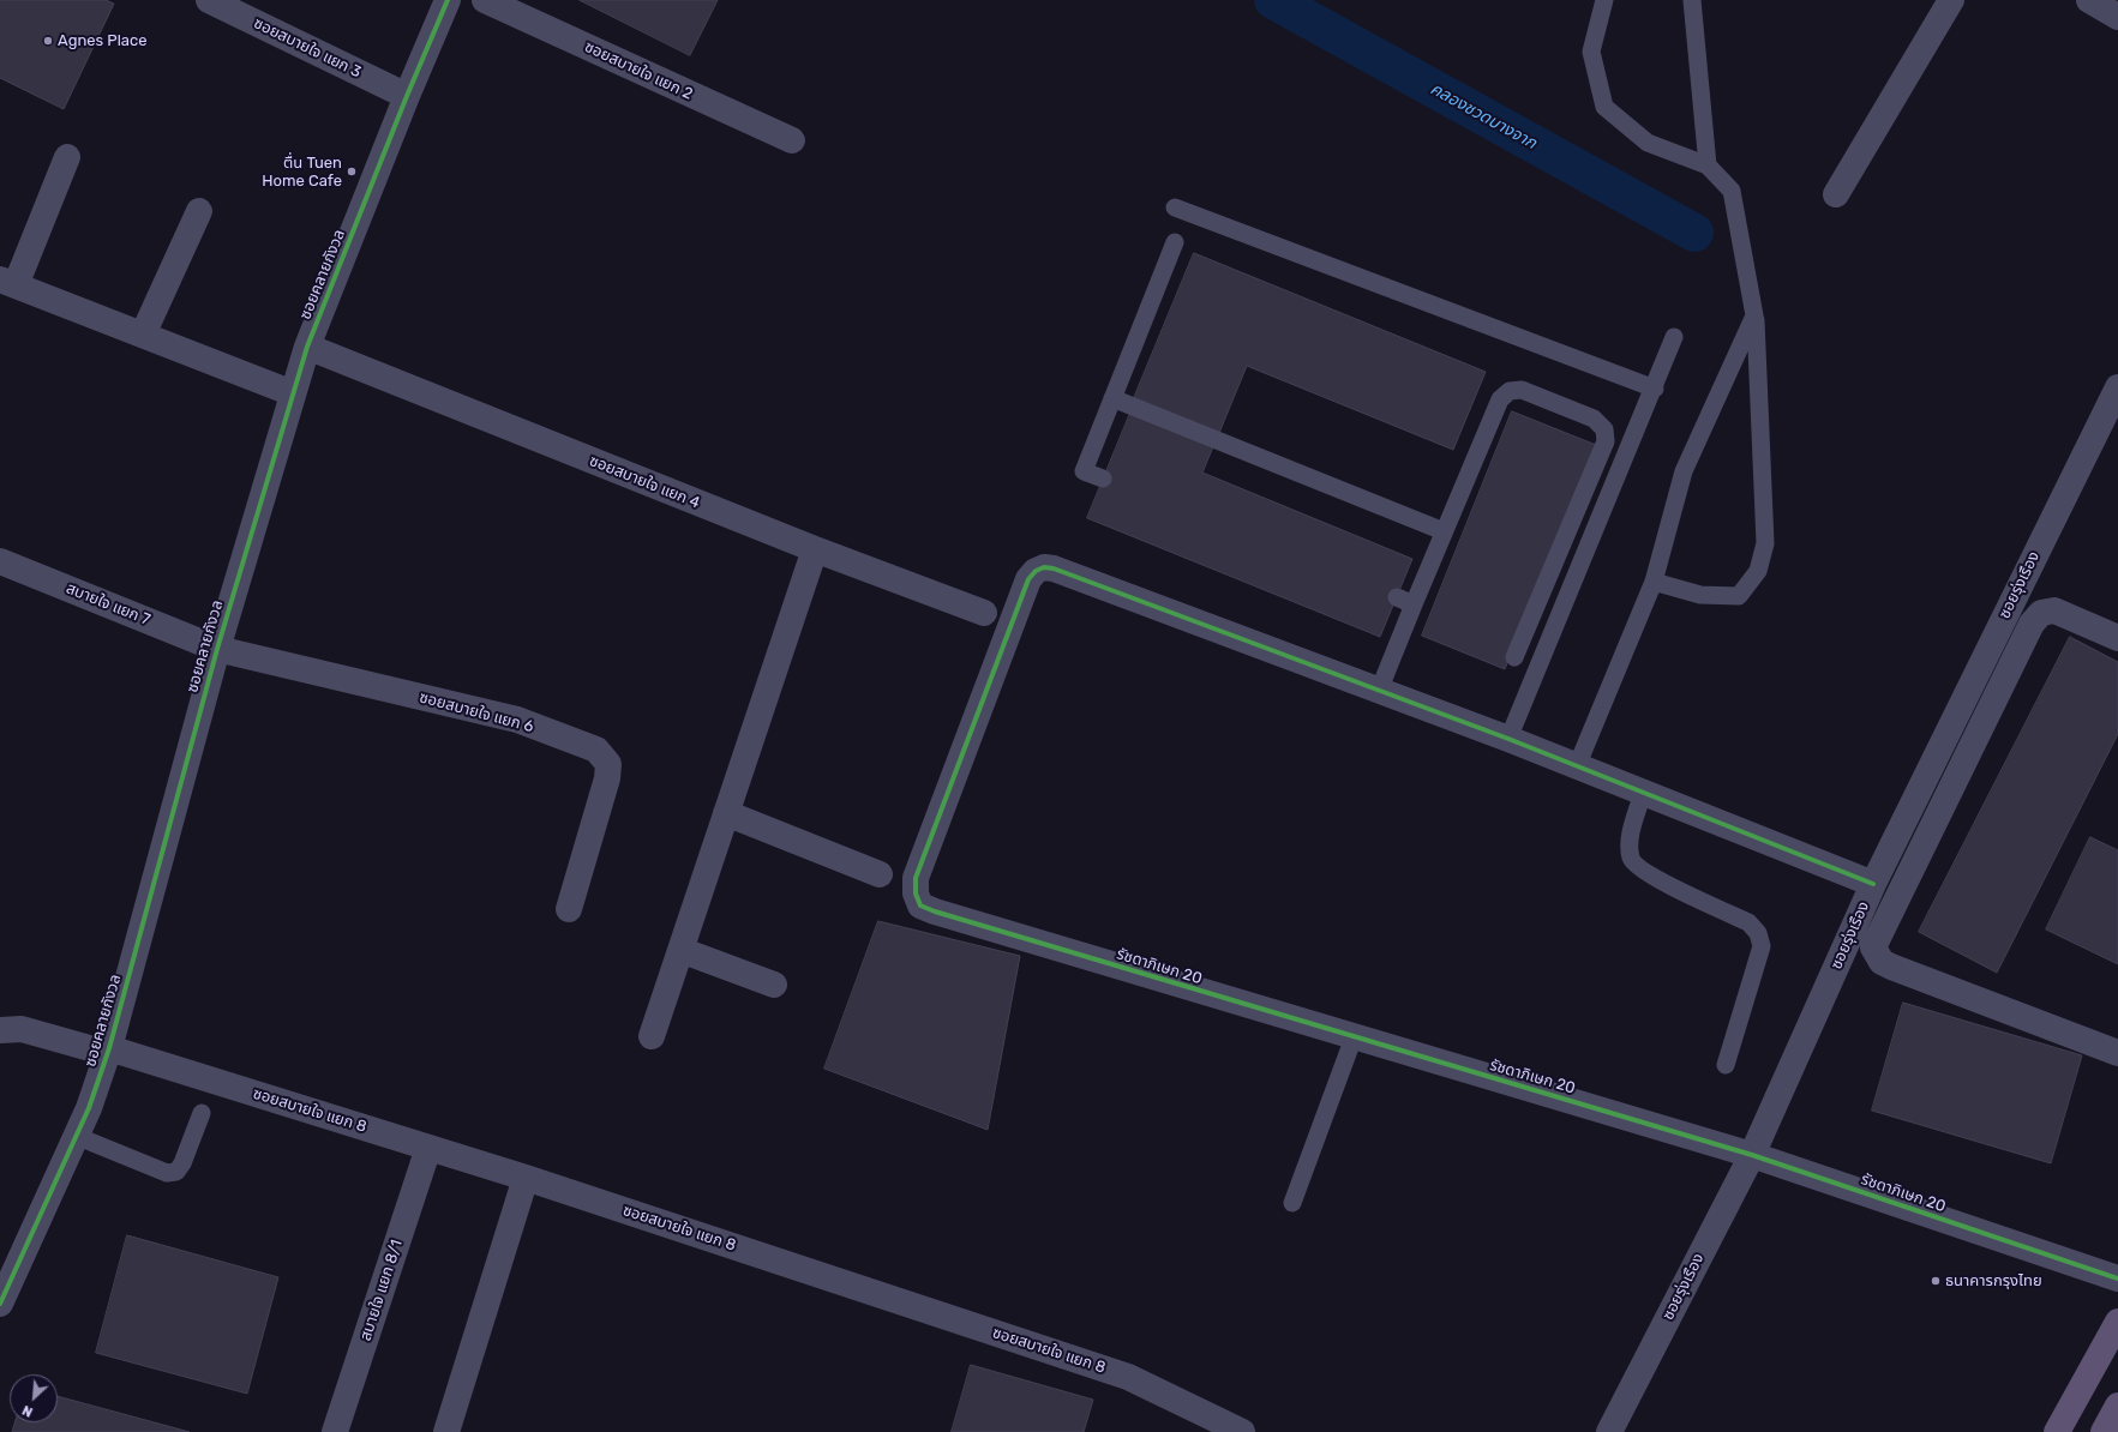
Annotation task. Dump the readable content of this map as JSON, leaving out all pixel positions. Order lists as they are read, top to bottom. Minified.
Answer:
{"streets":{"street":["ซอยสบายใจ แยก 3","ซอยสบายใจ แยก 2","ซอยคลายกังวล","ซอยสบายใจ แยก 4","ซอยรุ่งเรือง","สบายใจ แยก 7","ซอยสบายใจ แยก 6","รัชดาภิเษก 20","ซอยสบายใจ แยก 8","สบายใจ แยก 8/1"]},"crossings":[["ซอยสบายใจ แยก 3","ซอยคลายกังวล"],["ซอยคลายกังวล","ซอยสบายใจ แยก 4"],["ซอยคลายกังวล","สบายใจ แยก 7"],["ซอยคลายกังวล","ซอยสบายใจ แยก 6"],["ซอยคลายกังวล","ซอยสบายใจ แยก 8"],["ซอยรุ่งเรือง","รัชดาภิเษก 20"],["สบายใจ แยก 7","ซอยสบายใจ แยก 6"],["ซอยสบายใจ แยก 8","สบายใจ แยก 8/1"]],"water":["คลองชวดบางจาก"],"places":["Agnes Place","ตื่น Tuen Home Cafe","ธนาคารกรุงไทย"],"north":"bottom left"}
